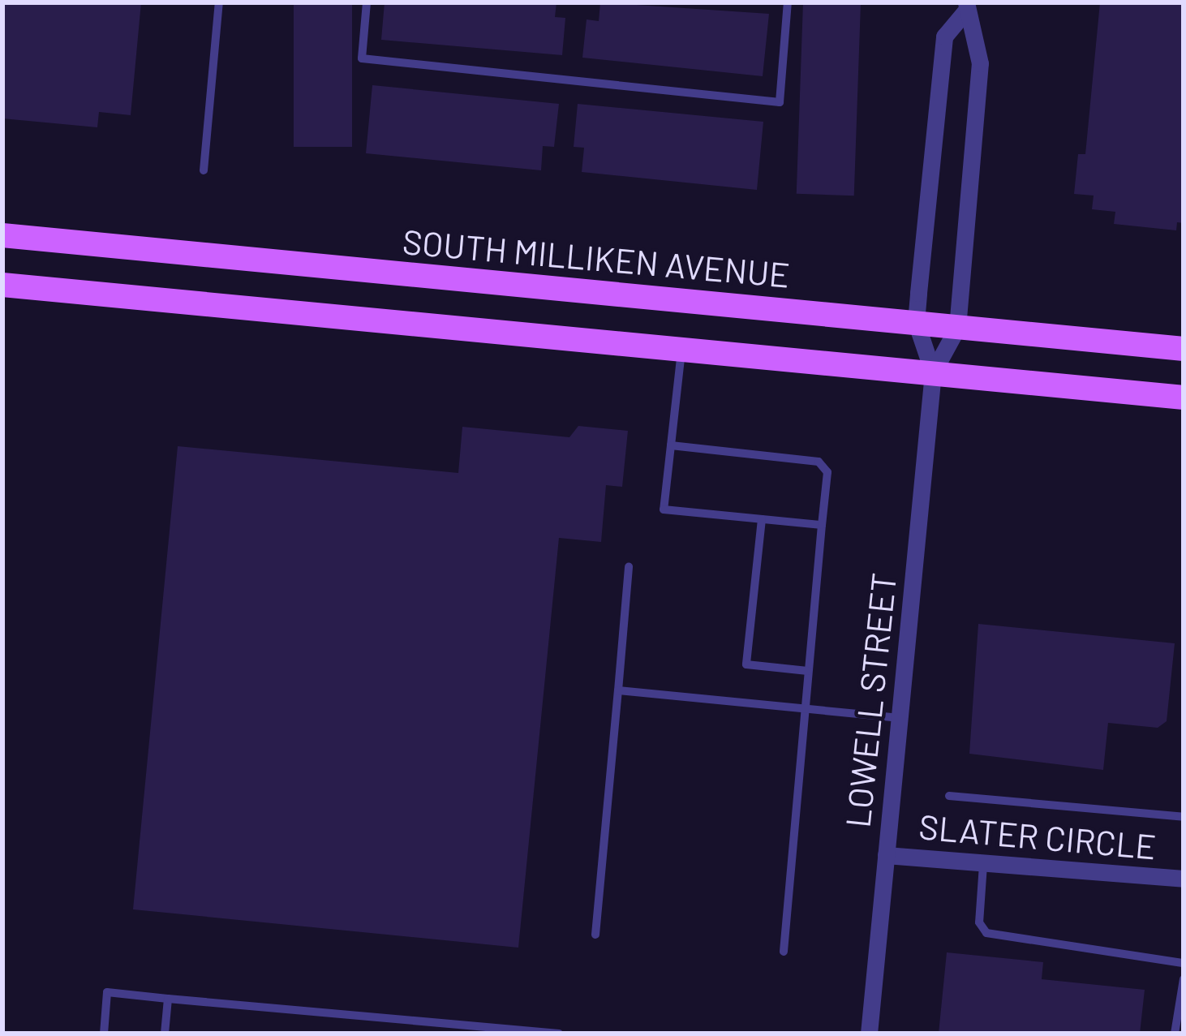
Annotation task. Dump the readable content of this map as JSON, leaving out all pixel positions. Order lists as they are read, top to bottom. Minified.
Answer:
{"streets":{"main road":["SOUTH MILLIKEN AVENUE"],"street":["LOWELL STREET","SLATER CIRCLE"]},"crossings":[["SOUTH MILLIKEN AVENUE","LOWELL STREET"],["LOWELL STREET","SLATER CIRCLE"]]}
